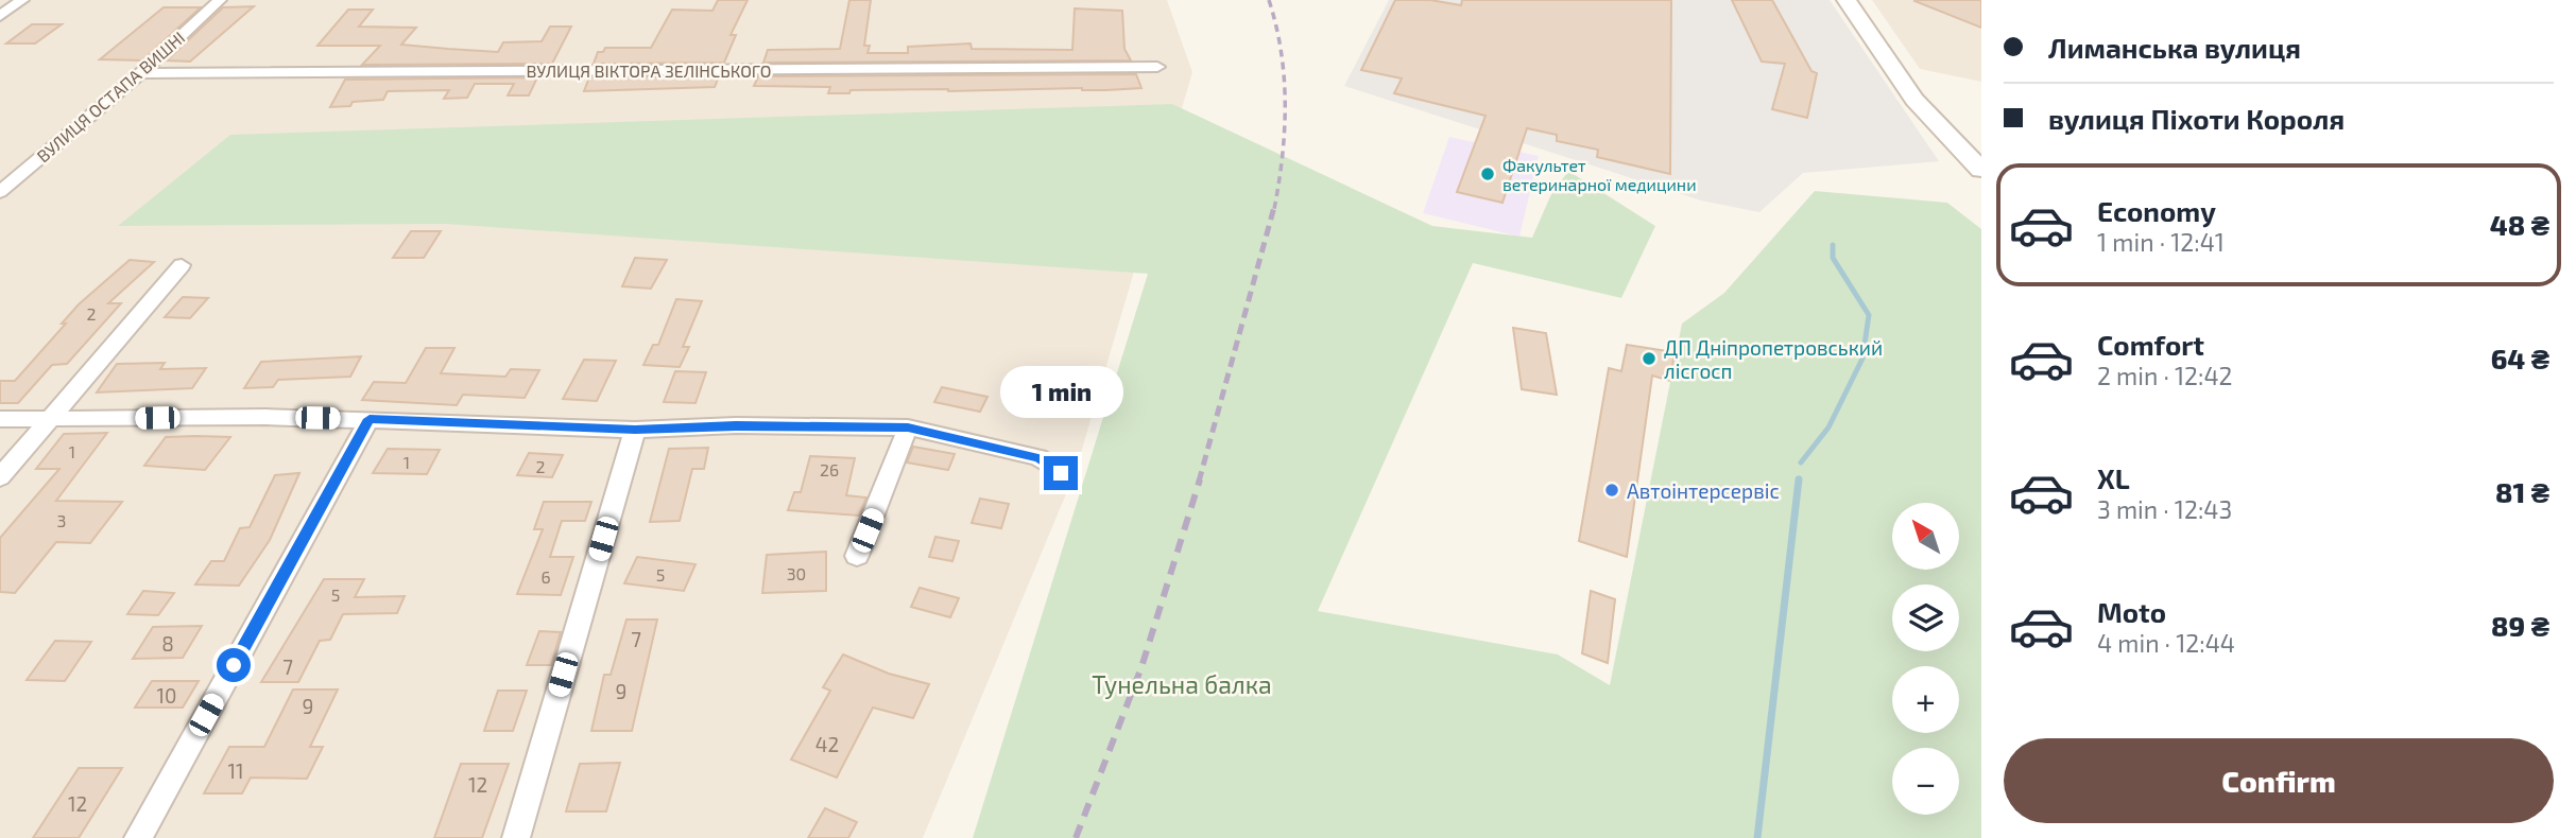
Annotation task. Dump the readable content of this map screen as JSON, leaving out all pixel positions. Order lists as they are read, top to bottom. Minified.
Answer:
{"streets":{"street":["ВУЛИЦЯ ВІКТОРА ЗЕЛІНСЬКОГО","ВУЛИЦЯ ОСТАПА ВИШНІ"]},"crossings":[["ВУЛИЦЯ ВІКТОРА ЗЕЛІНСЬКОГО","ВУЛИЦЯ ОСТАПА ВИШНІ"]],"parks":["Тунельна балка"],"places":["Факультет ветеринарної медицини","ДП Дніпропетровський лісгосп","Автоінтерсервіс"],"house_numbers":["2","1","1","2","26","3","30","5","6","5","7","8","7","9","10","9","42","11","12","12"],"north":"top left","page":{"banner":["Лиманська вулиця","вулиця Піхоти Короля"],"list":[{"name":"Economy","note":"1 min · 12:41","value":"48 ₴"},{"name":"Comfort","note":"2 min · 12:42","value":"64 ₴"},{"name":"XL","note":"3 min · 12:43","value":"81 ₴"},{"name":"Moto","note":"4 min · 12:44","value":"89 ₴"}],"bubble":"1 min","map_buttons":["+","−"],"buttons":"Confirm"}}
